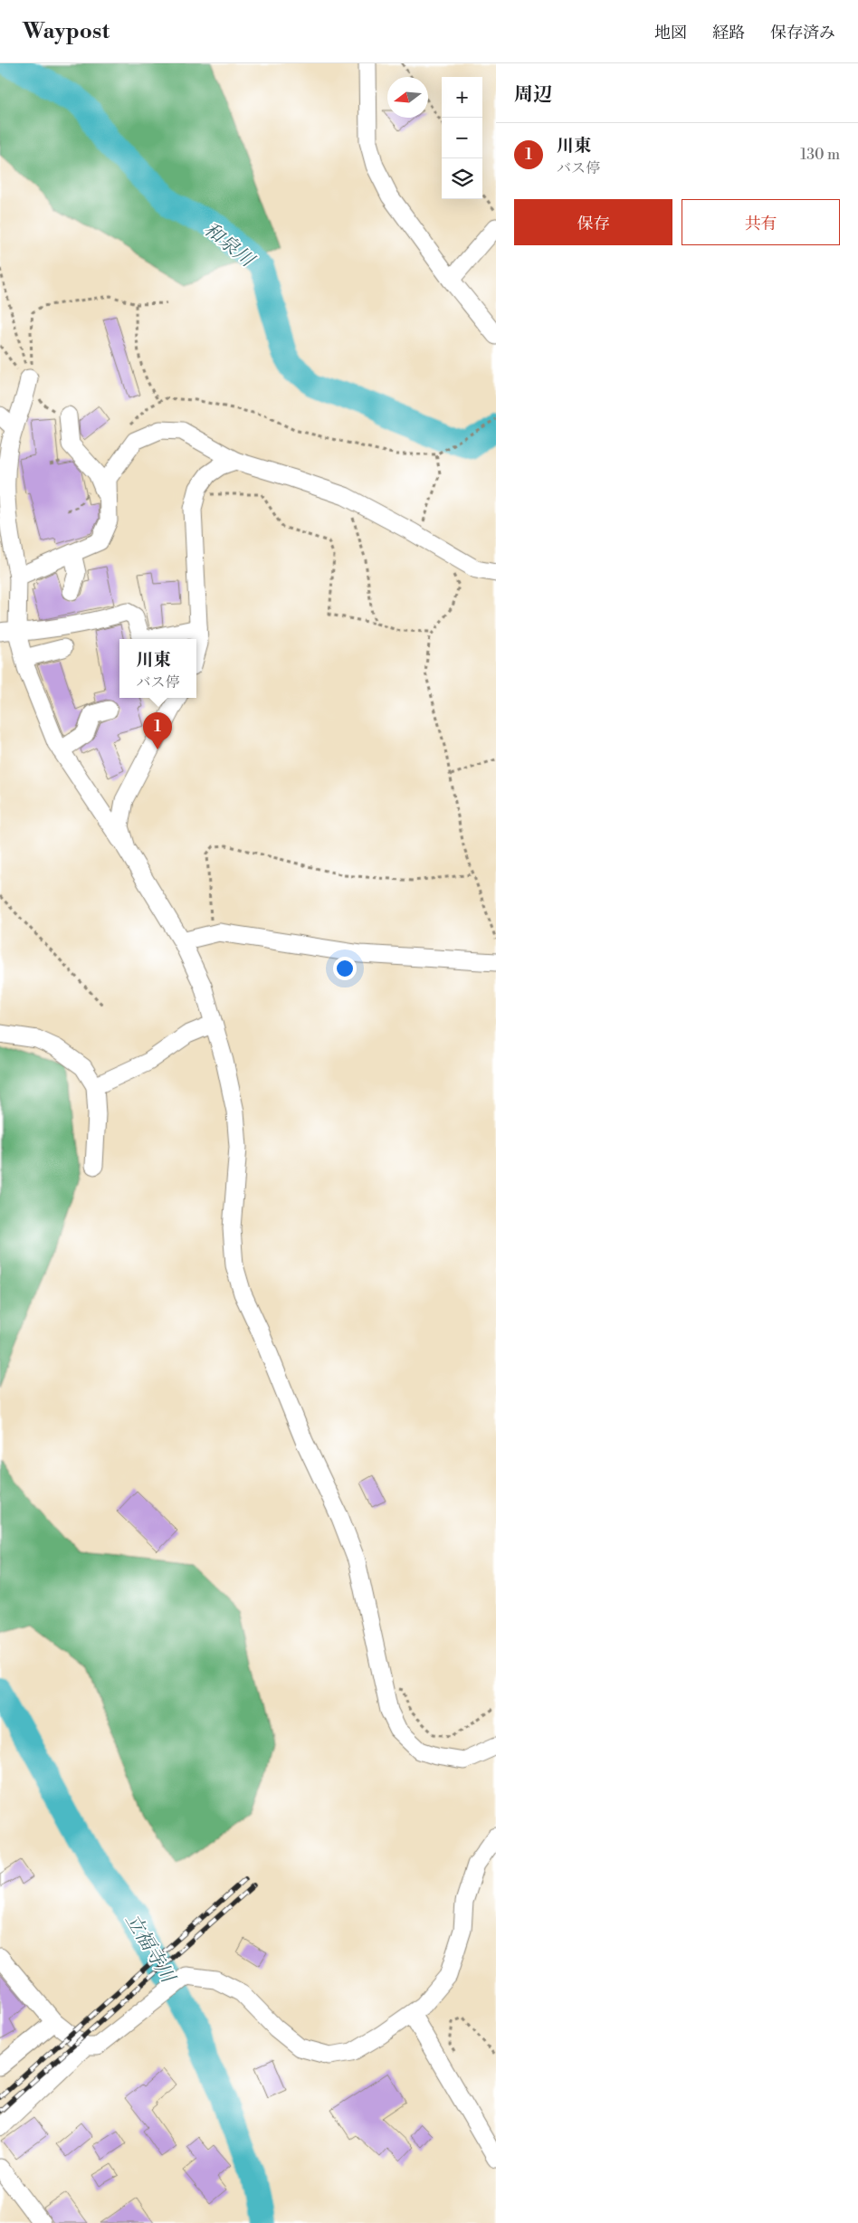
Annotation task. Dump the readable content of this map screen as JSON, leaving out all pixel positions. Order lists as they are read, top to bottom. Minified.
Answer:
{"water":["和泉川","立福寺川"],"north":"left","page":{"header":"Waypost","nav":["地図","経路","保存済み"],"heading":"周辺","map_buttons":["+","−"],"list":[{"mark":"1","name":"川東","note":"バス停","value":"130 m"}],"buttons":["保存","共有"],"popup":["川東","バス停"],"pins":"1"}}
